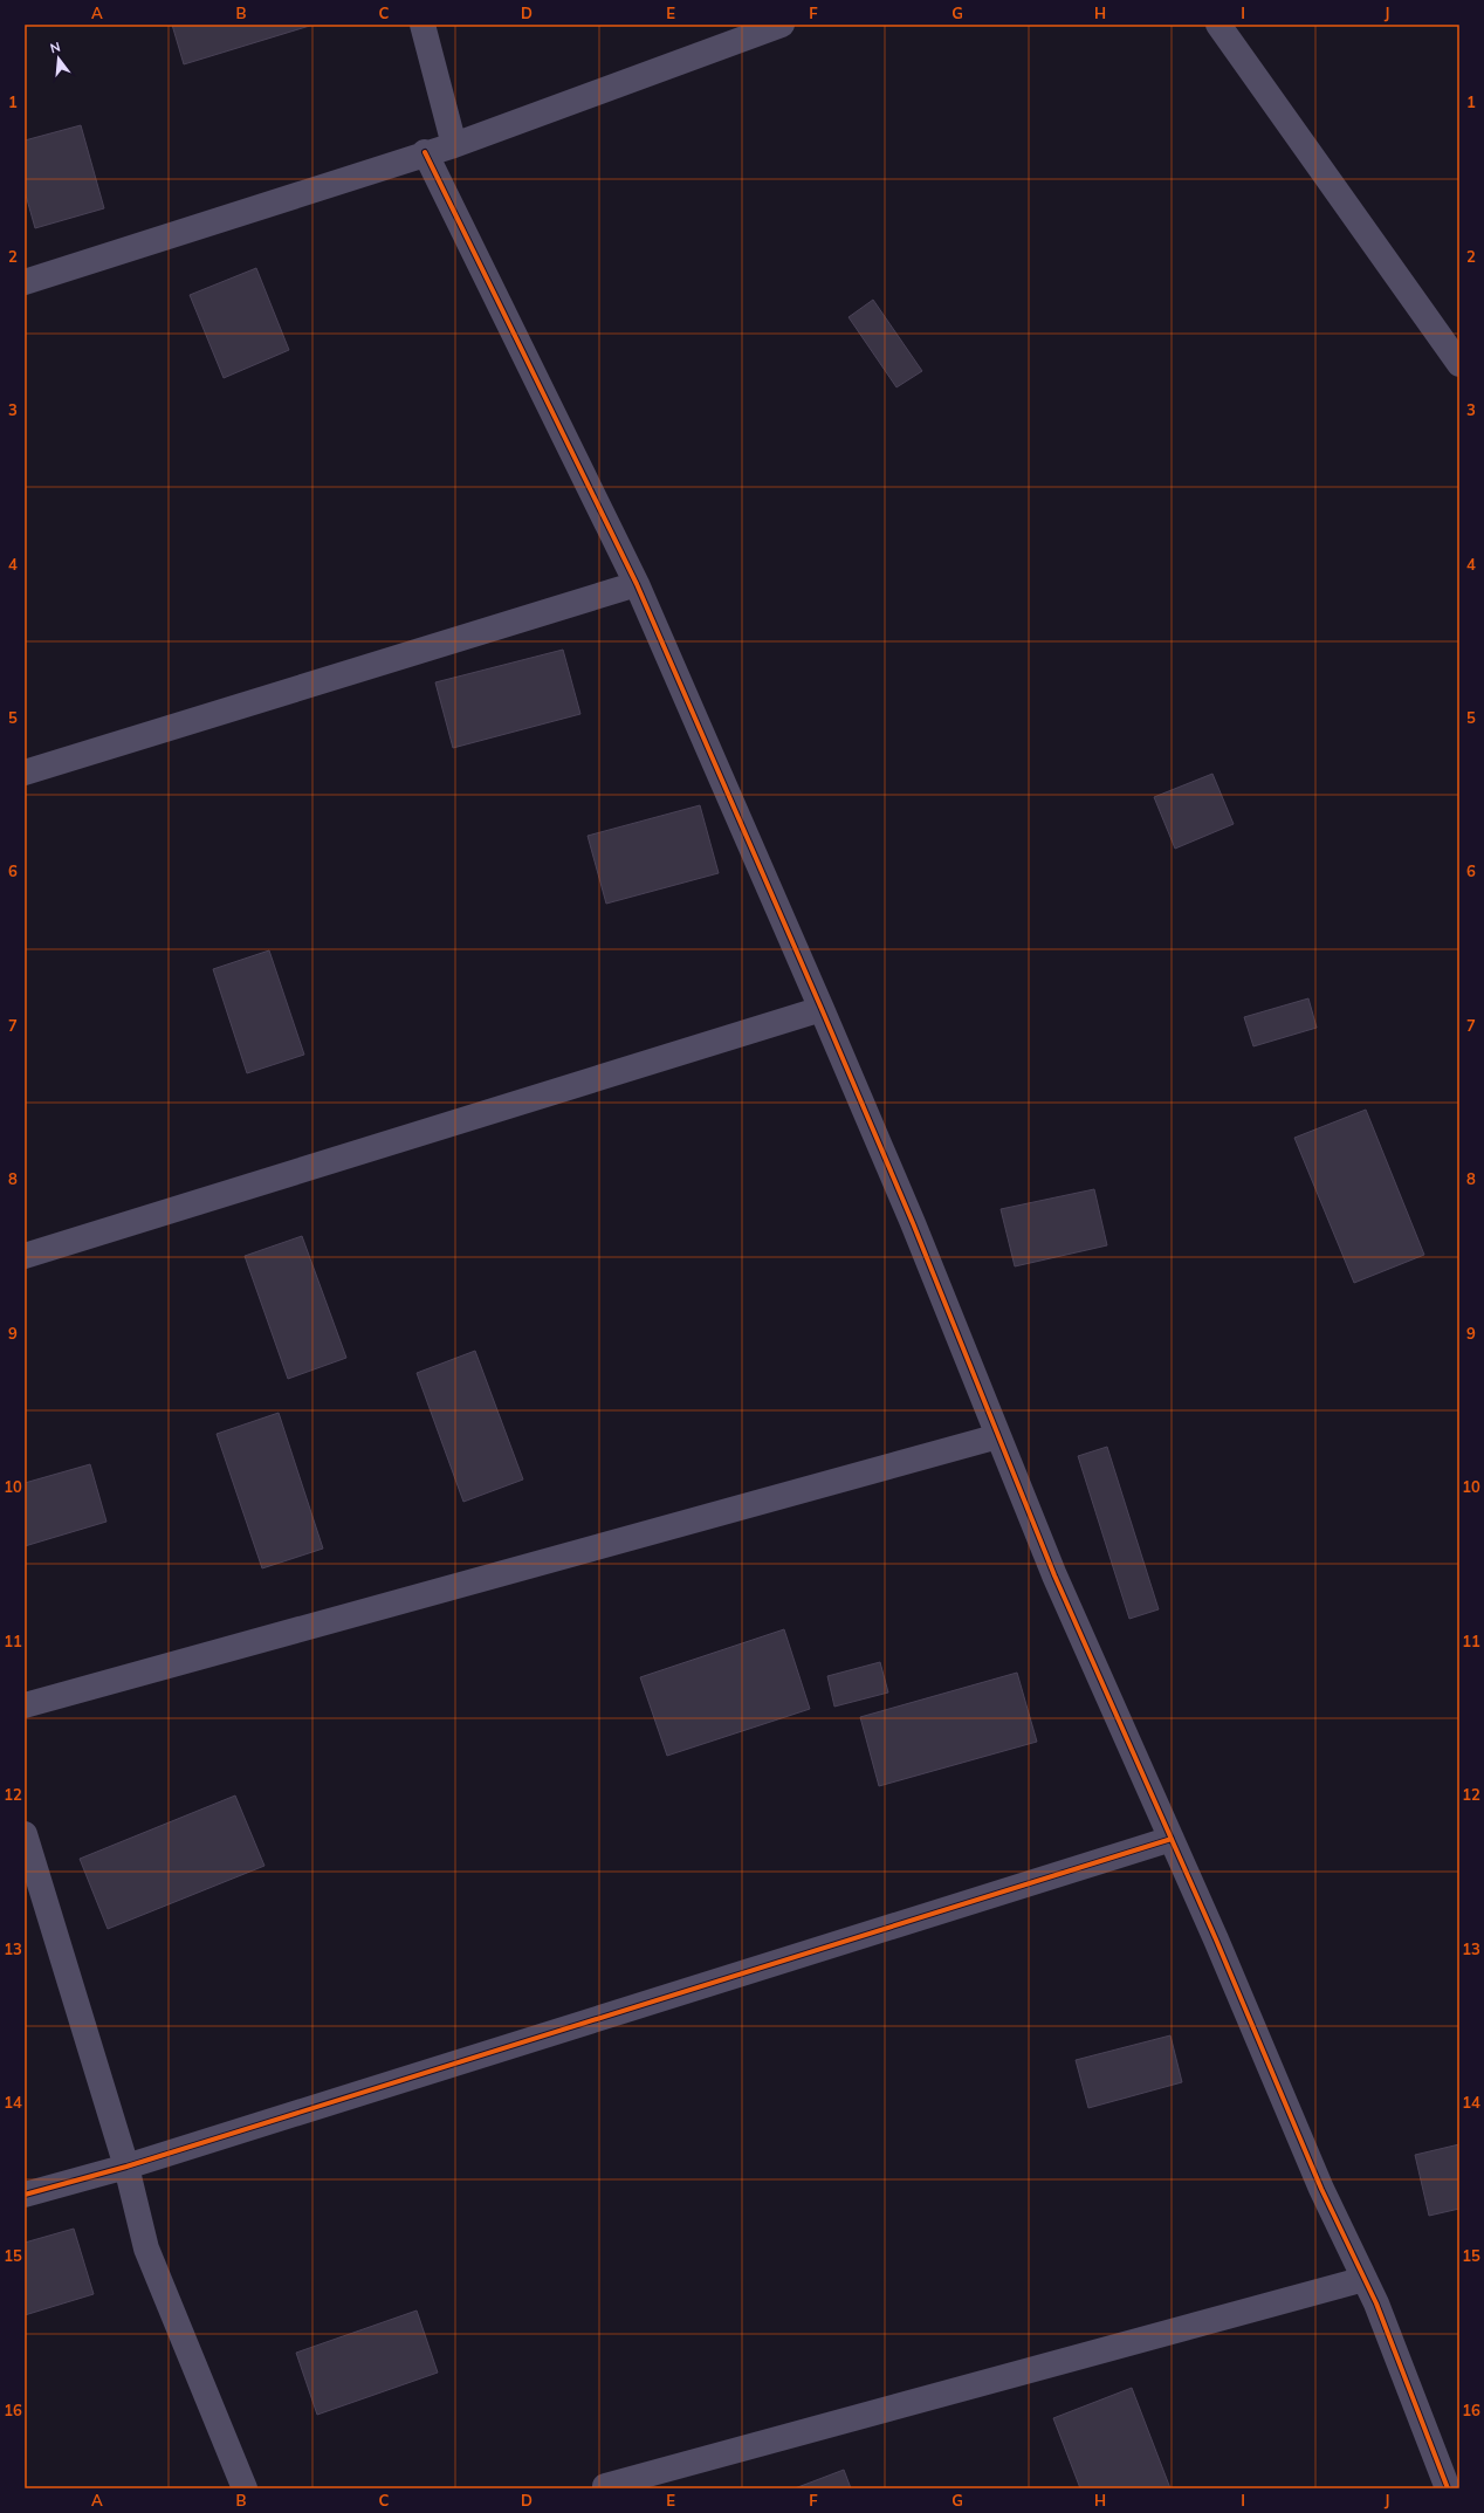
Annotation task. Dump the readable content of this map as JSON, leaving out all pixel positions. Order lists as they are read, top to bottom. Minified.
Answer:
{"north":"top","grid":{"columns":["A","B","C","D","E","F","G","H","I","J"],"rows":["1","2","3","4","5","6","7","8","9","10","11","12","13","14","15","16"]}}
